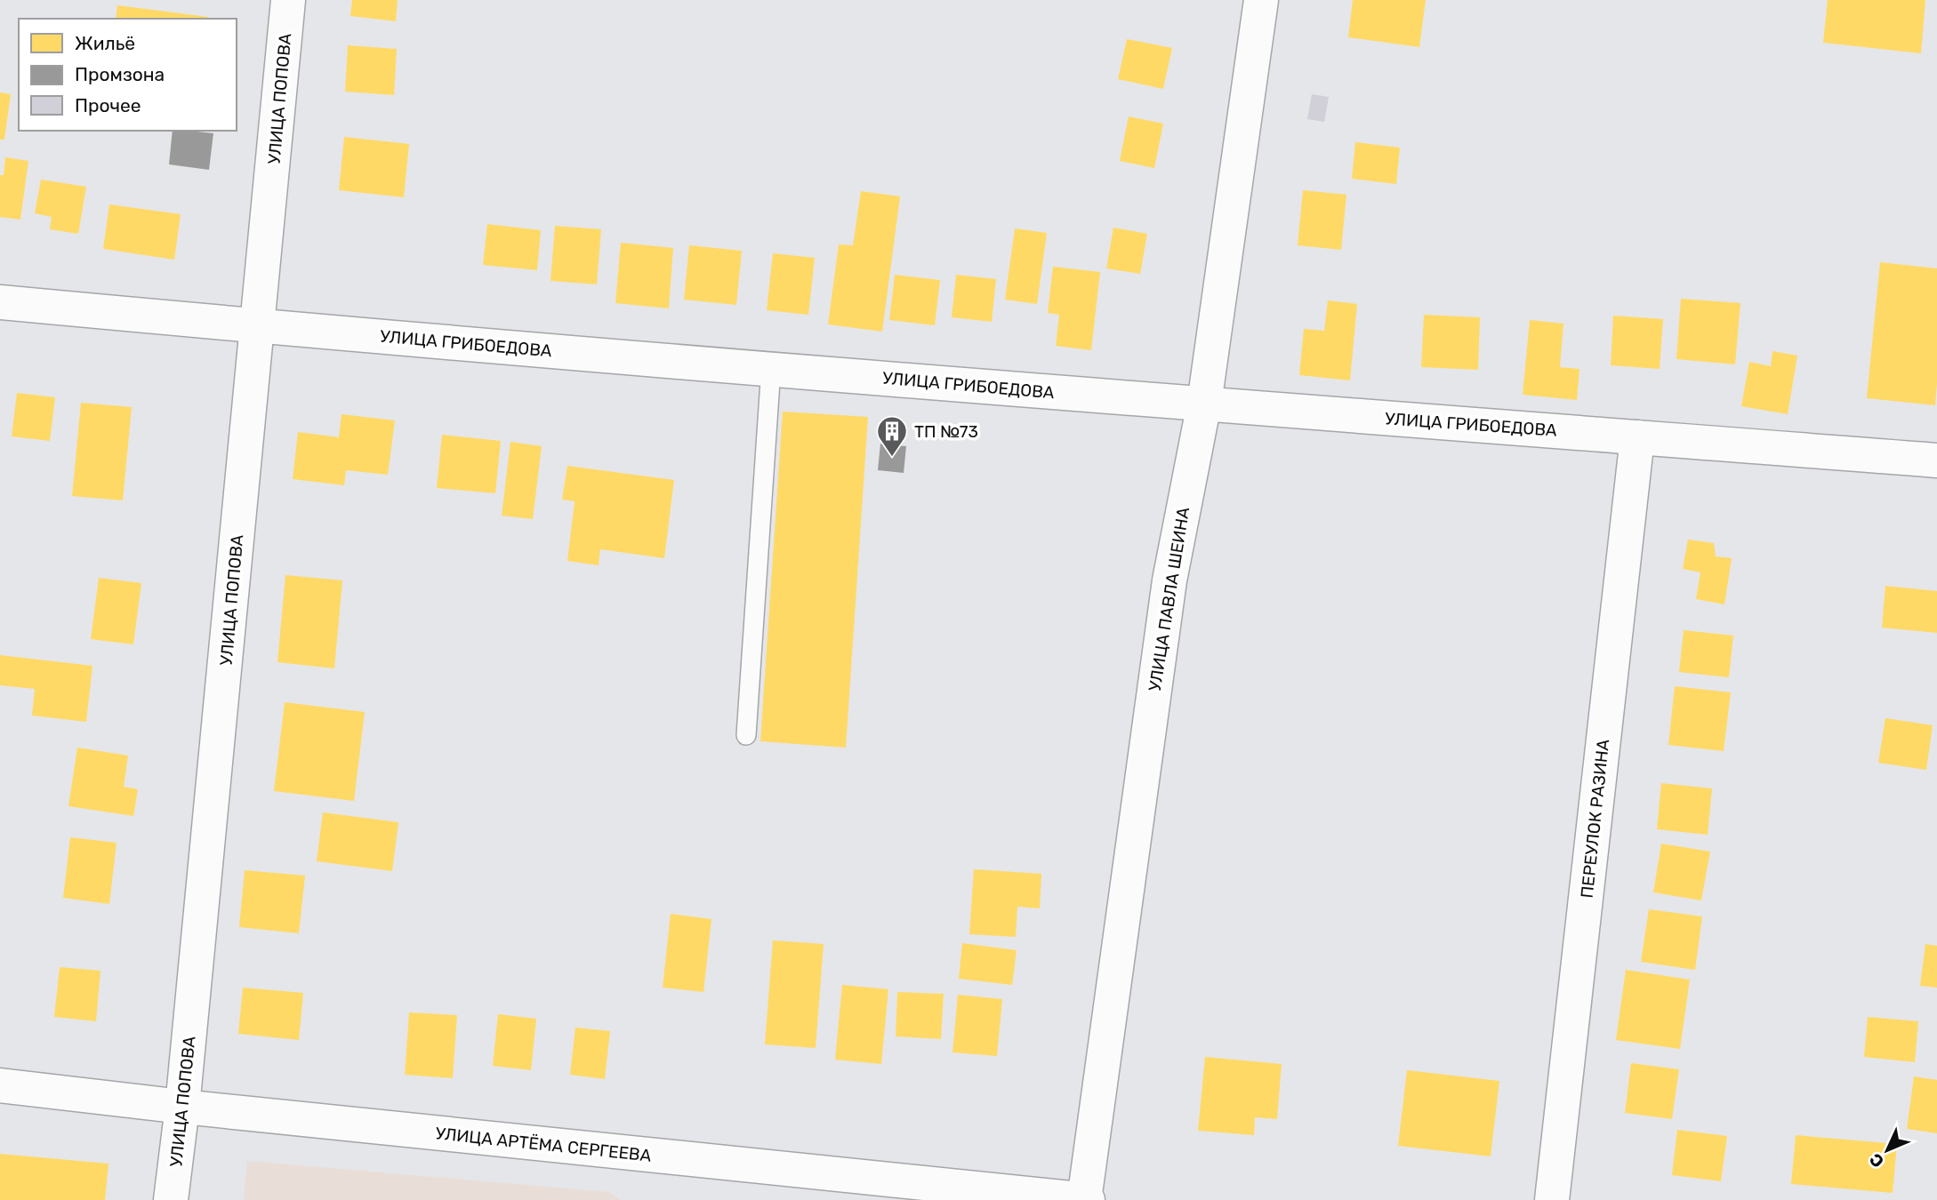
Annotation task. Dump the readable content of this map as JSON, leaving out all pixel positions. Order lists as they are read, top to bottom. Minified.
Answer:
{"streets":{"street":["УЛИЦА ПОПОВА","УЛИЦА ГРИБОЕДОВА","УЛИЦА ПАВЛА ШЕИНА","ПЕРЕУЛОК РАЗИНА","УЛИЦА АРТЁМА СЕРГЕЕВА"]},"crossings":[["УЛИЦА ПОПОВА","УЛИЦА ГРИБОЕДОВА"],["УЛИЦА ПОПОВА","УЛИЦА АРТЁМА СЕРГЕЕВА"],["УЛИЦА ГРИБОЕДОВА","УЛИЦА ПАВЛА ШЕИНА"],["УЛИЦА ГРИБОЕДОВА","ПЕРЕУЛОК РАЗИНА"],["УЛИЦА ПАВЛА ШЕИНА","УЛИЦА АРТЁМА СЕРГЕЕВА"]],"places":{"building":["ТП №73"]},"legend":["Жильё","Промзона","Прочее"],"north":"bottom left"}
